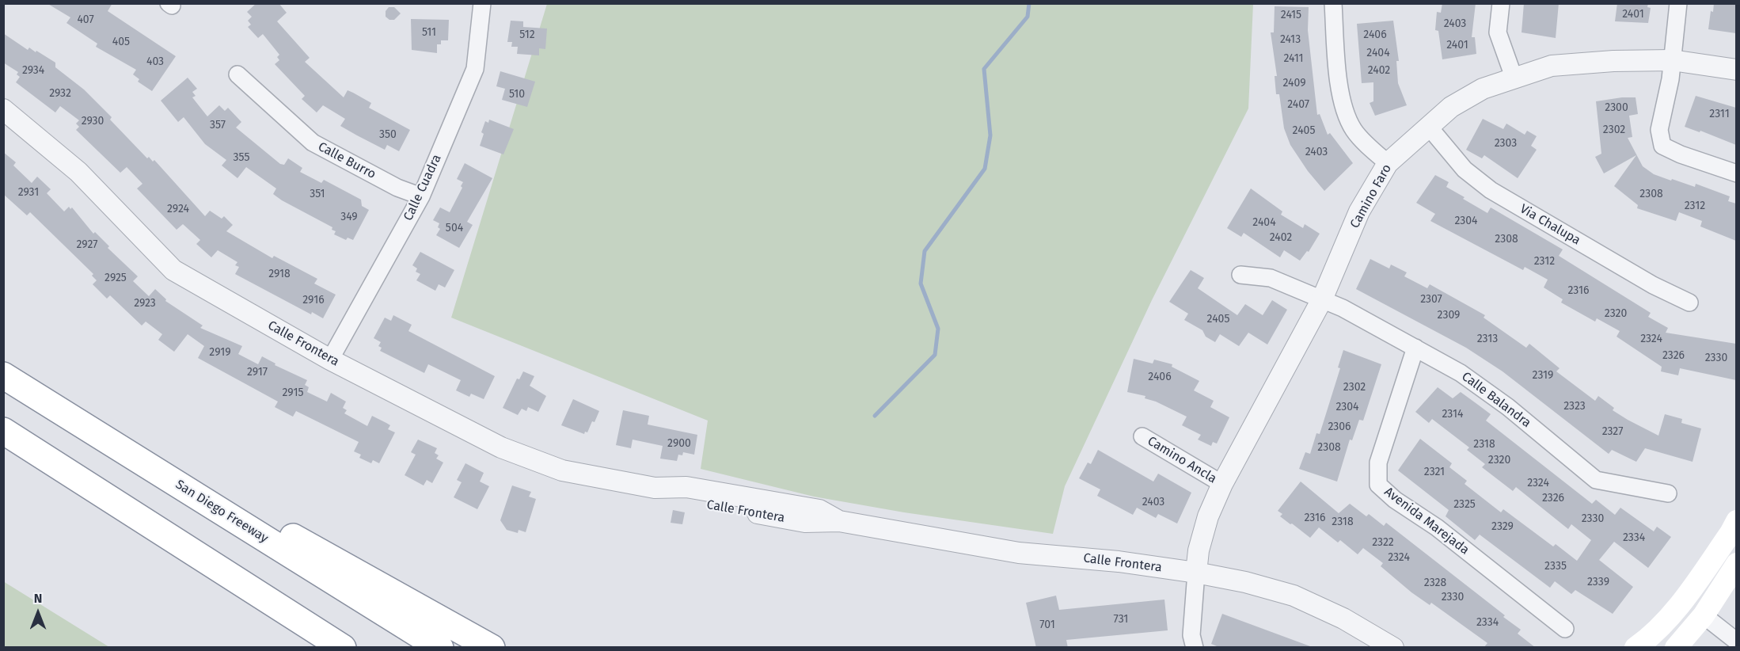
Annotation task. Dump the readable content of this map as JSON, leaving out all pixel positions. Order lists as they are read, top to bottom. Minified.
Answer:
{"streets":{"highway":["San Diego Freeway"],"street":["Calle Burro","Calle Cuadra","Camino Faro","Via Chalupa","Calle Frontera","Calle Balandra","Camino Ancla","Avenida Marejada"]},"crossings":[["Calle Burro","Calle Cuadra"],["Calle Cuadra","Calle Frontera"],["Camino Faro","Via Chalupa"],["Camino Faro","Calle Frontera"],["Camino Faro","Calle Balandra"],["Camino Faro","Camino Ancla"],["Calle Balandra","Avenida Marejada"]],"house_numbers":["2401","2415","407","2403","511","512","2406","2413","405","2401","2404","2411","403","2934","2402","2409","2932","510","2407","2300","2311","2930","357","2302","2405","350","2303","2403","355","2931","351","2308","2312","2924","349","2304","2404","504","2402","2308","2927","2312","2918","2925","2316","2307","2916","2923","2320","2309","2405","2313","2324","2919","2326","2330","2917","2319","2406","2302","2915","2323","2304","2314","2306","2327","2900","2318","2308","2320","2321","2324","2326","2403","2325","2316","2330","2318","2329","2334","2322","2324","2335","2339","2328","2330","731","2334","701"],"north":"top"}
